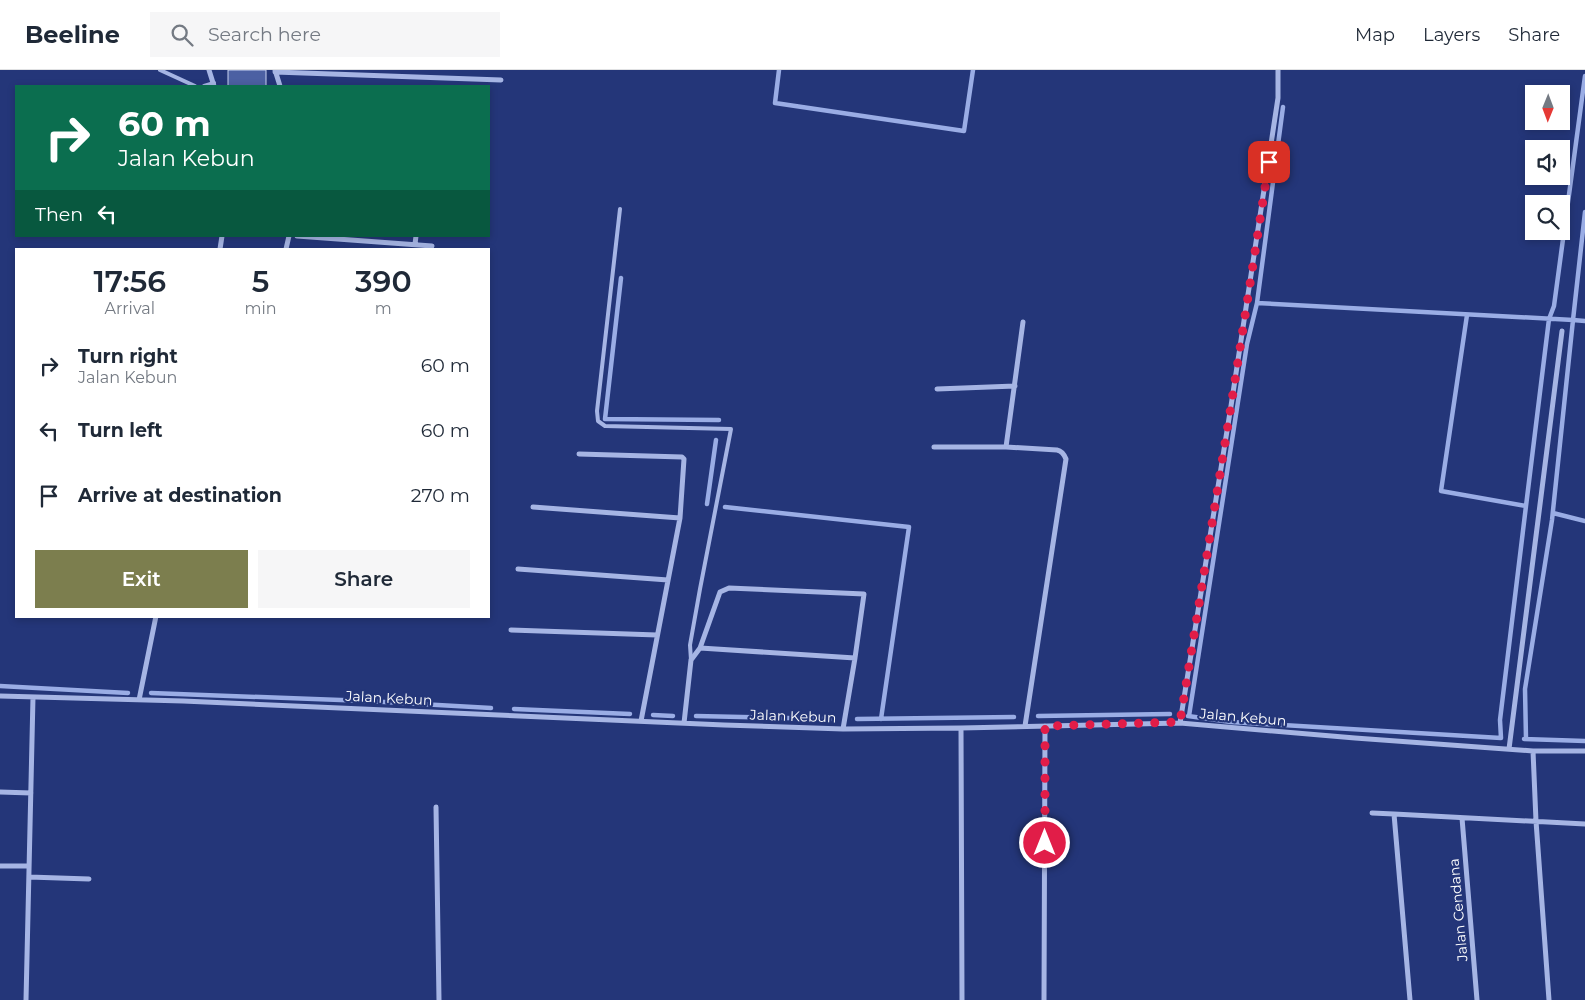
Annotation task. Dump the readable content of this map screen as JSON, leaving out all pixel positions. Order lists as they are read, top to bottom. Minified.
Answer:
{"streets":{"street":["Jalan Kebun","Jalan Cendana"]},"north":"bottom","page":{"header":"Beeline","search":"Search here","nav":["Map","Layers","Share"],"turn":["60 m","Jalan Kebun"],"then":"Then","eta":["17:56","Arrival","5","min","390","m"],"list":[{"name":"Turn right","note":"Jalan Kebun","value":"60 m"},{"name":"Turn left","value":"60 m"},{"name":"Arrive at destination","value":"270 m"}],"buttons":["Exit","Share"]}}
